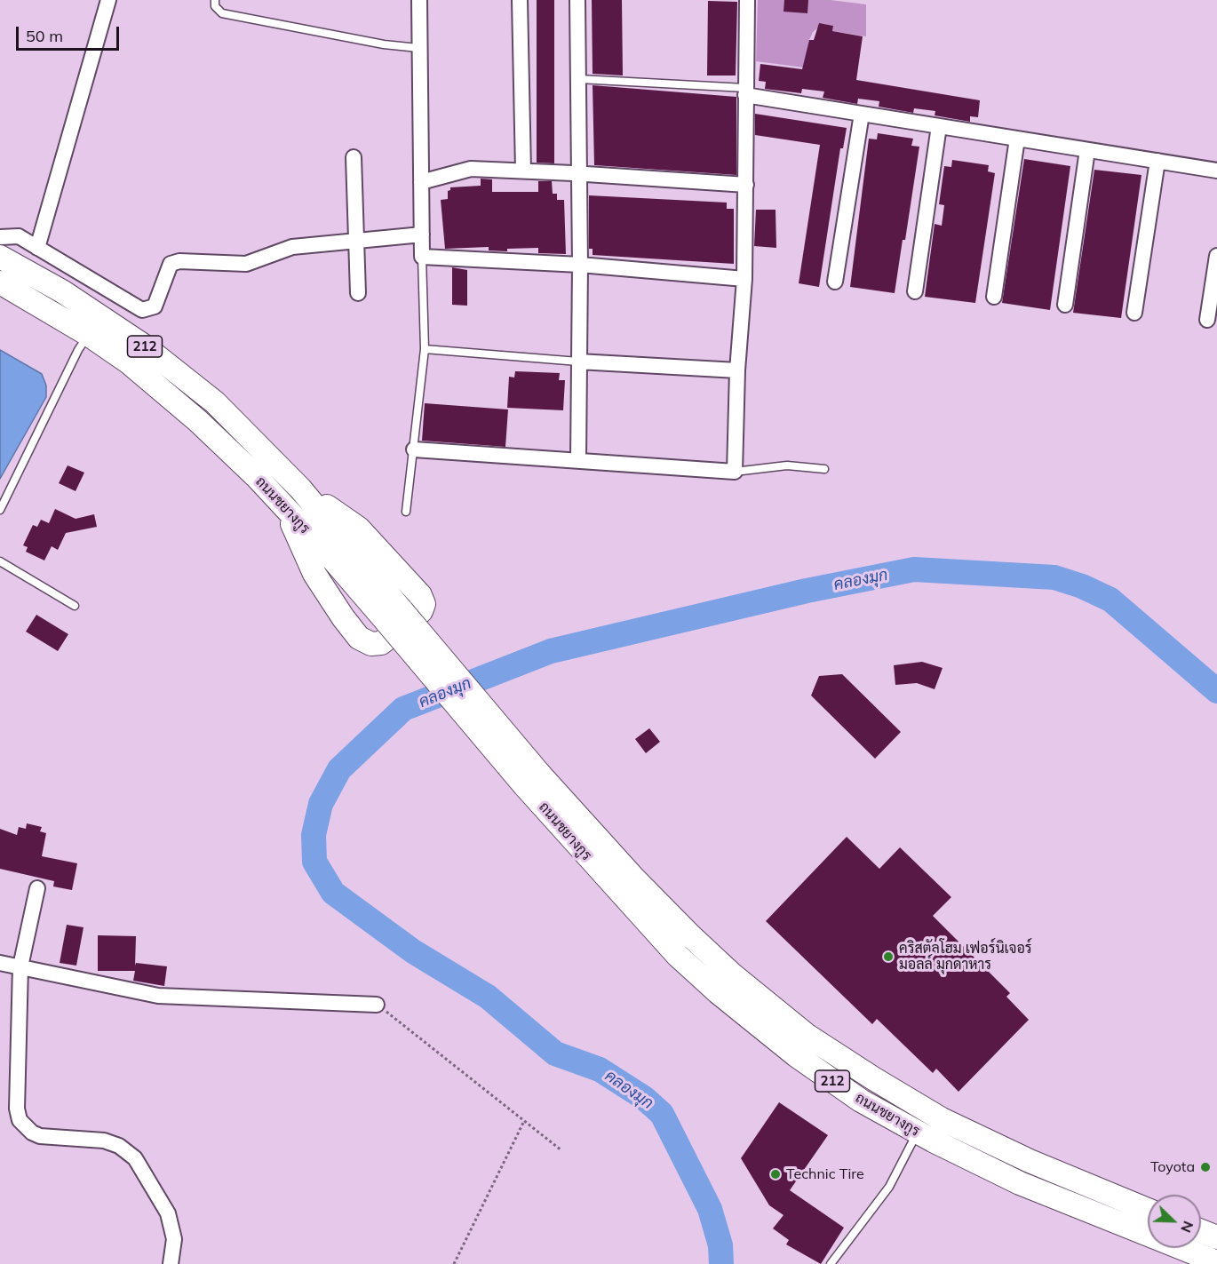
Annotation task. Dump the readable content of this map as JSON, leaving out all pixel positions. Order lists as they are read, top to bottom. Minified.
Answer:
{"streets":{"main road":["212","ถนนชยางกูร"]},"water":["คลองมุก"],"places":["คริสตัลโฮม เฟอร์นิเจอร์ มอลล์ มุกดาหาร","Toyota","Technic Tire"],"scale_bar":"50 m","north":"bottom right"}
